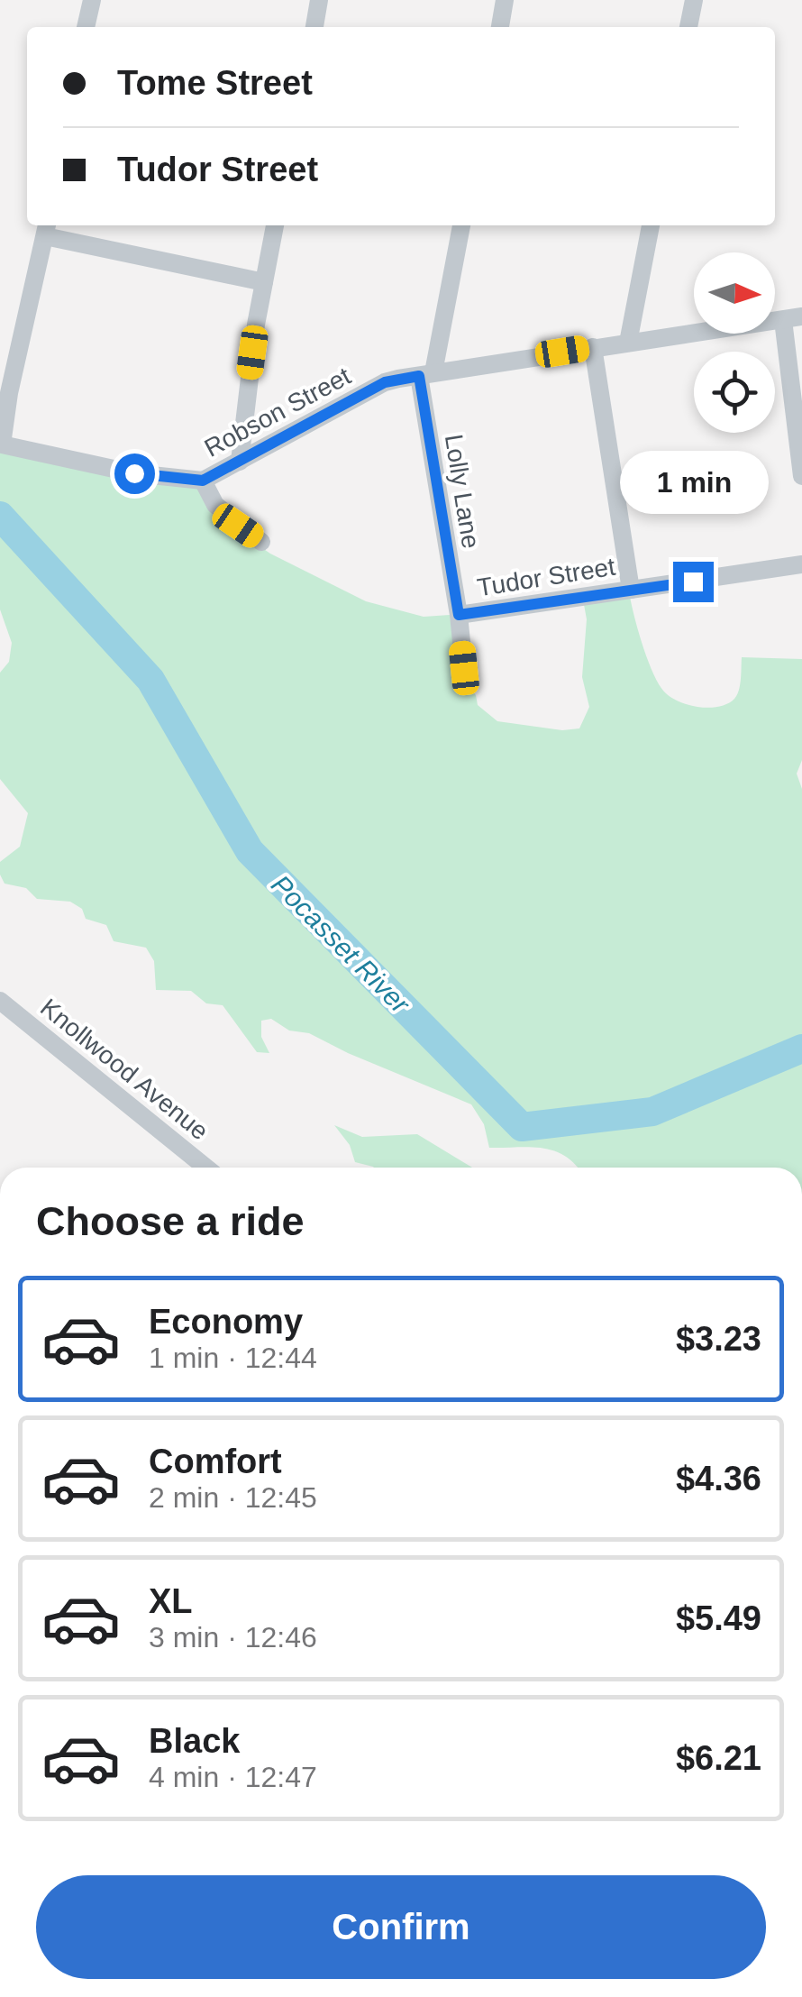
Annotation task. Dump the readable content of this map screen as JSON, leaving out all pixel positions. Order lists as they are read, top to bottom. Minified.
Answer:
{"streets":{"street":["Robson Street","Lolly Lane","Tudor Street","Knollwood Avenue"]},"crossings":[["Robson Street","Lolly Lane"],["Lolly Lane","Tudor Street"]],"water":["Pocasset River"],"north":"right","page":{"banner":["Tome Street","Tudor Street"],"bubble":"1 min","heading":"Choose a ride","list":[{"name":"Economy","note":"1 min · 12:44","value":"$3.23"},{"name":"Comfort","note":"2 min · 12:45","value":"$4.36"},{"name":"XL","note":"3 min · 12:46","value":"$5.49"},{"name":"Black","note":"4 min · 12:47","value":"$6.21"}],"buttons":"Confirm"}}
